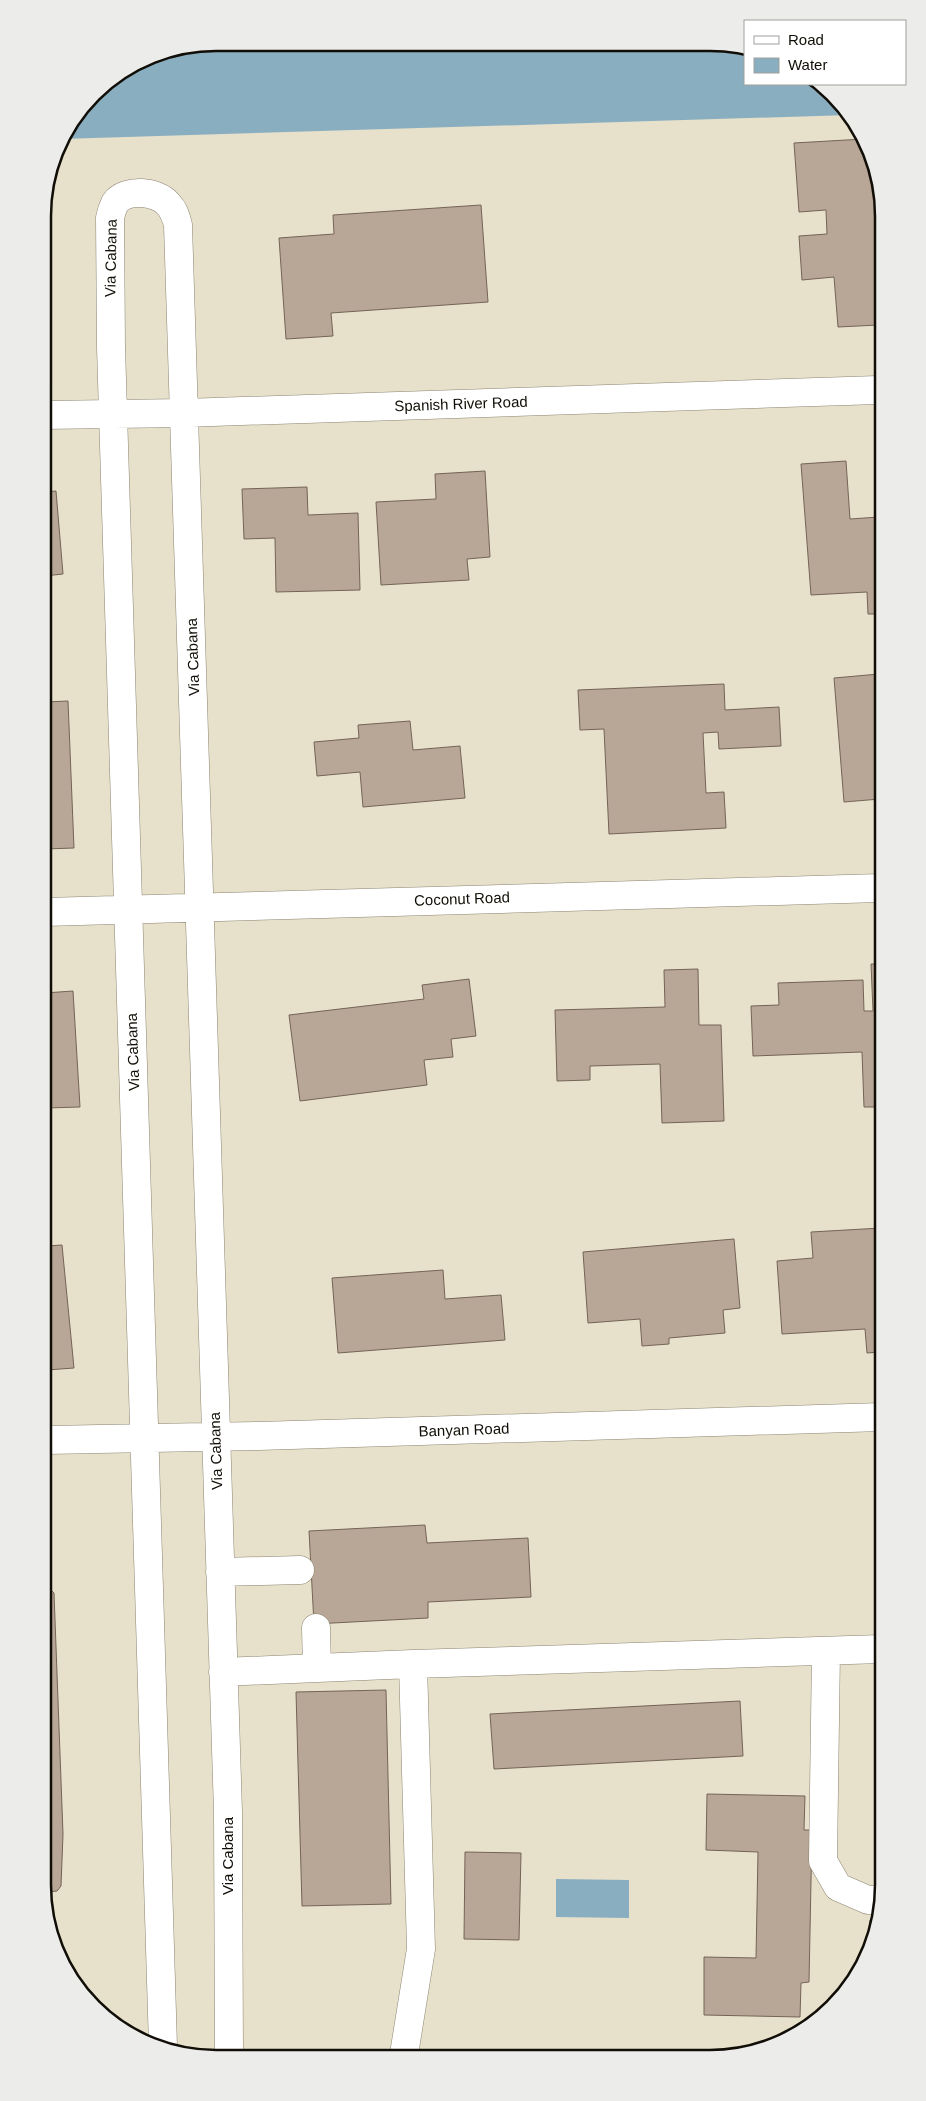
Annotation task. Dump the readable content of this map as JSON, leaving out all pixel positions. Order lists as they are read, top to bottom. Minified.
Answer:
{"streets":{"street":["Via Cabana","Spanish River Road","Coconut Road","Banyan Road"]},"crossings":[["Via Cabana","Spanish River Road"],["Via Cabana","Coconut Road"],["Via Cabana","Banyan Road"]],"legend":["Road","Water"]}
